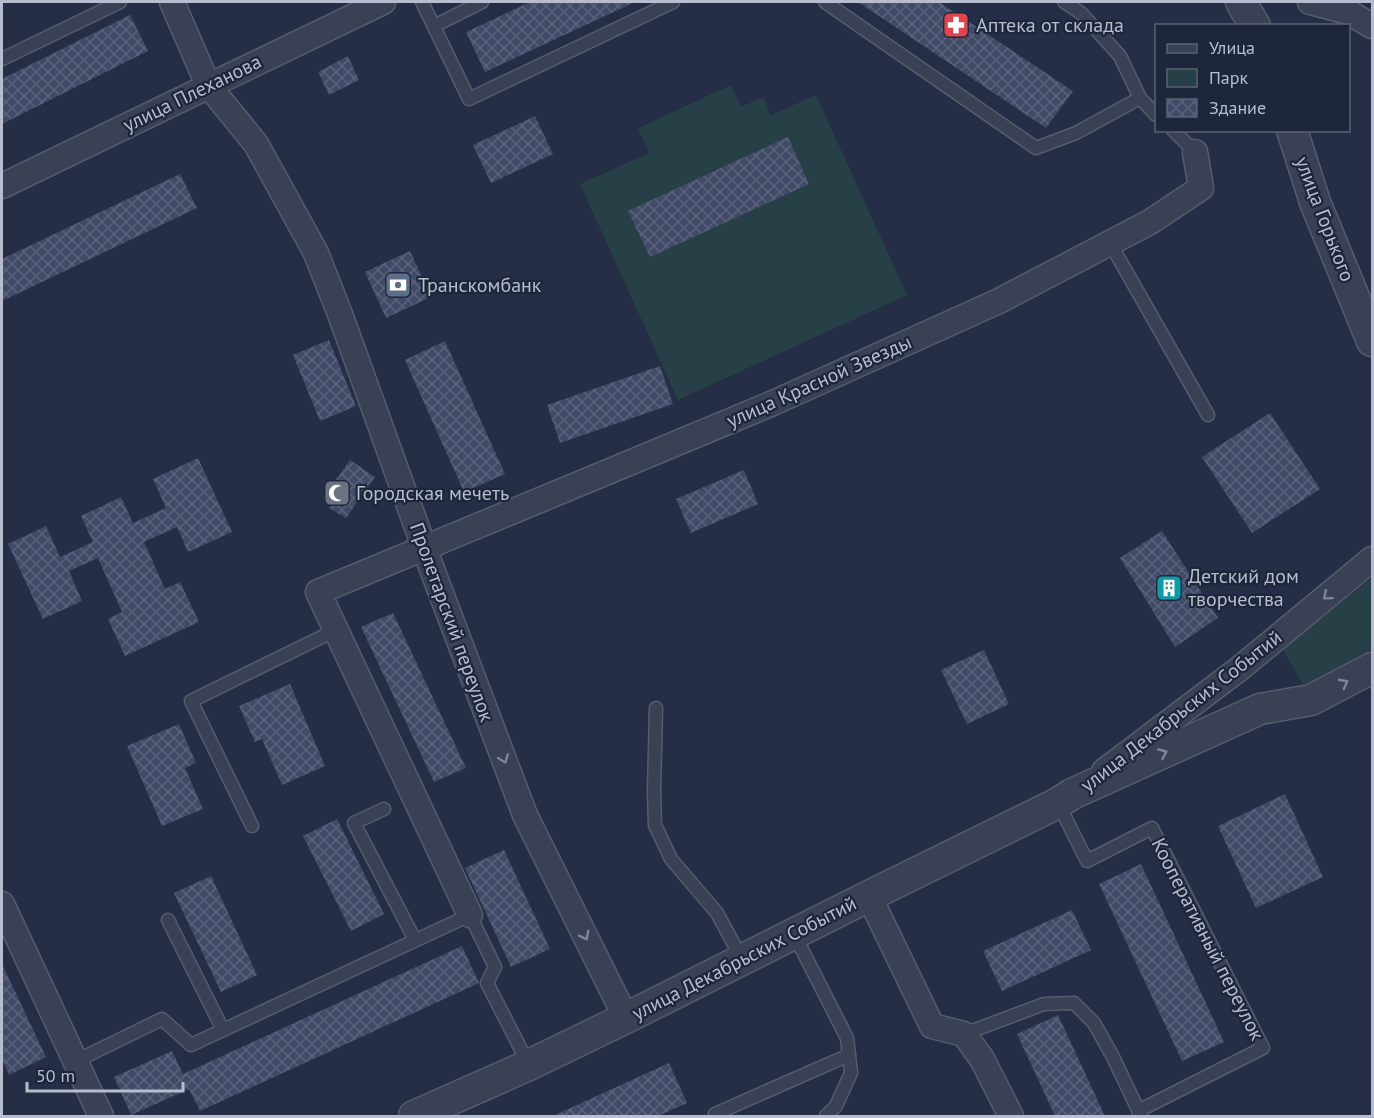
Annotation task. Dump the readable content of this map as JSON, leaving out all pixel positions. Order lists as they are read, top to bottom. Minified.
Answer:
{"streets":{"street":["улица Плеханова","улица Горького","улица Красной Звезды","Пролетарский переулок","улица Декабрьских Событий"],"lane":["Кооперативный переулок"]},"crossings":[["улица Плеханова","Пролетарский переулок"],["улица Красной Звезды","Пролетарский переулок"],["Пролетарский переулок","улица Декабрьских Событий"],["улица Декабрьских Событий","Кооперативный переулок"]],"places":{"pharmacy":["Аптека от склада"],"bank":["Транскомбанк"],"mosque":["Городская мечеть"],"building":["Детский дом творчества"]},"legend":["Улица","Парк","Здание"],"scale_bar":"50 m"}
